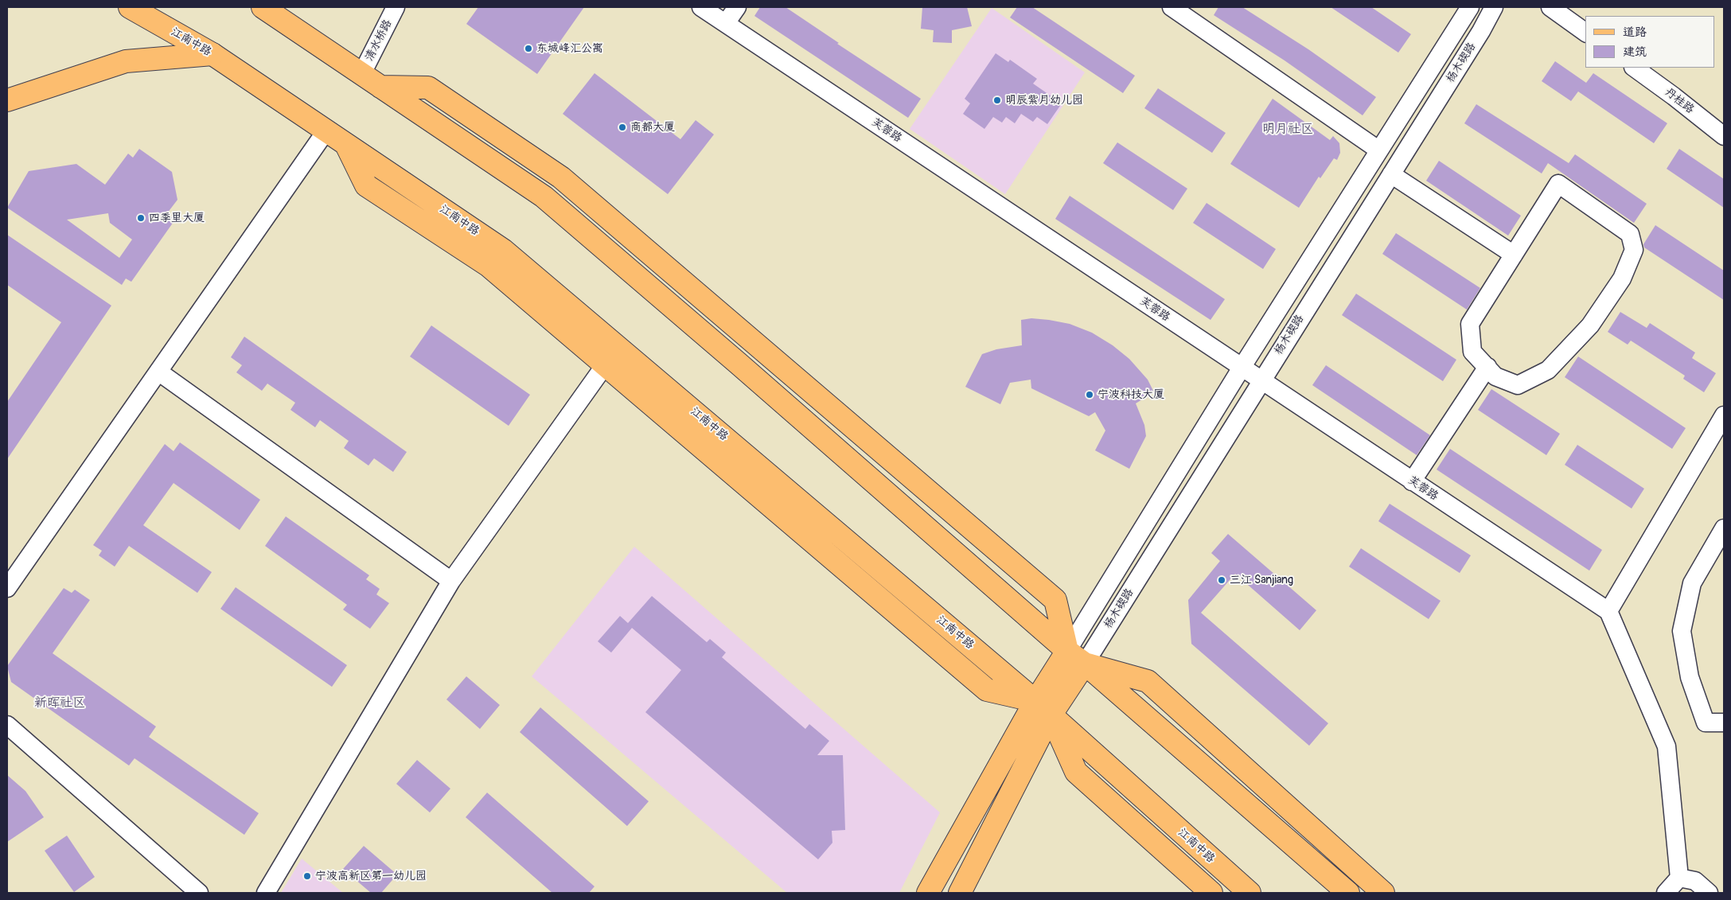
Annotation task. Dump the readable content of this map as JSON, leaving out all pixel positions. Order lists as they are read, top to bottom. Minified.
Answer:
{"streets":{"main road":["江南中路"],"street":["清水桥路","杨木碶路","丹桂路","芙蓉路"]},"crossings":[["杨木碶路","芙蓉路"]],"districts":["明月社区","新晖社区"],"places":["东城峰汇公寓","明辰紫月幼儿园","商都大厦","四季里大厦","宁波科技大厦","三江 Sanjiang","宁波高新区第一幼儿园"],"legend":["道路","建筑"]}
